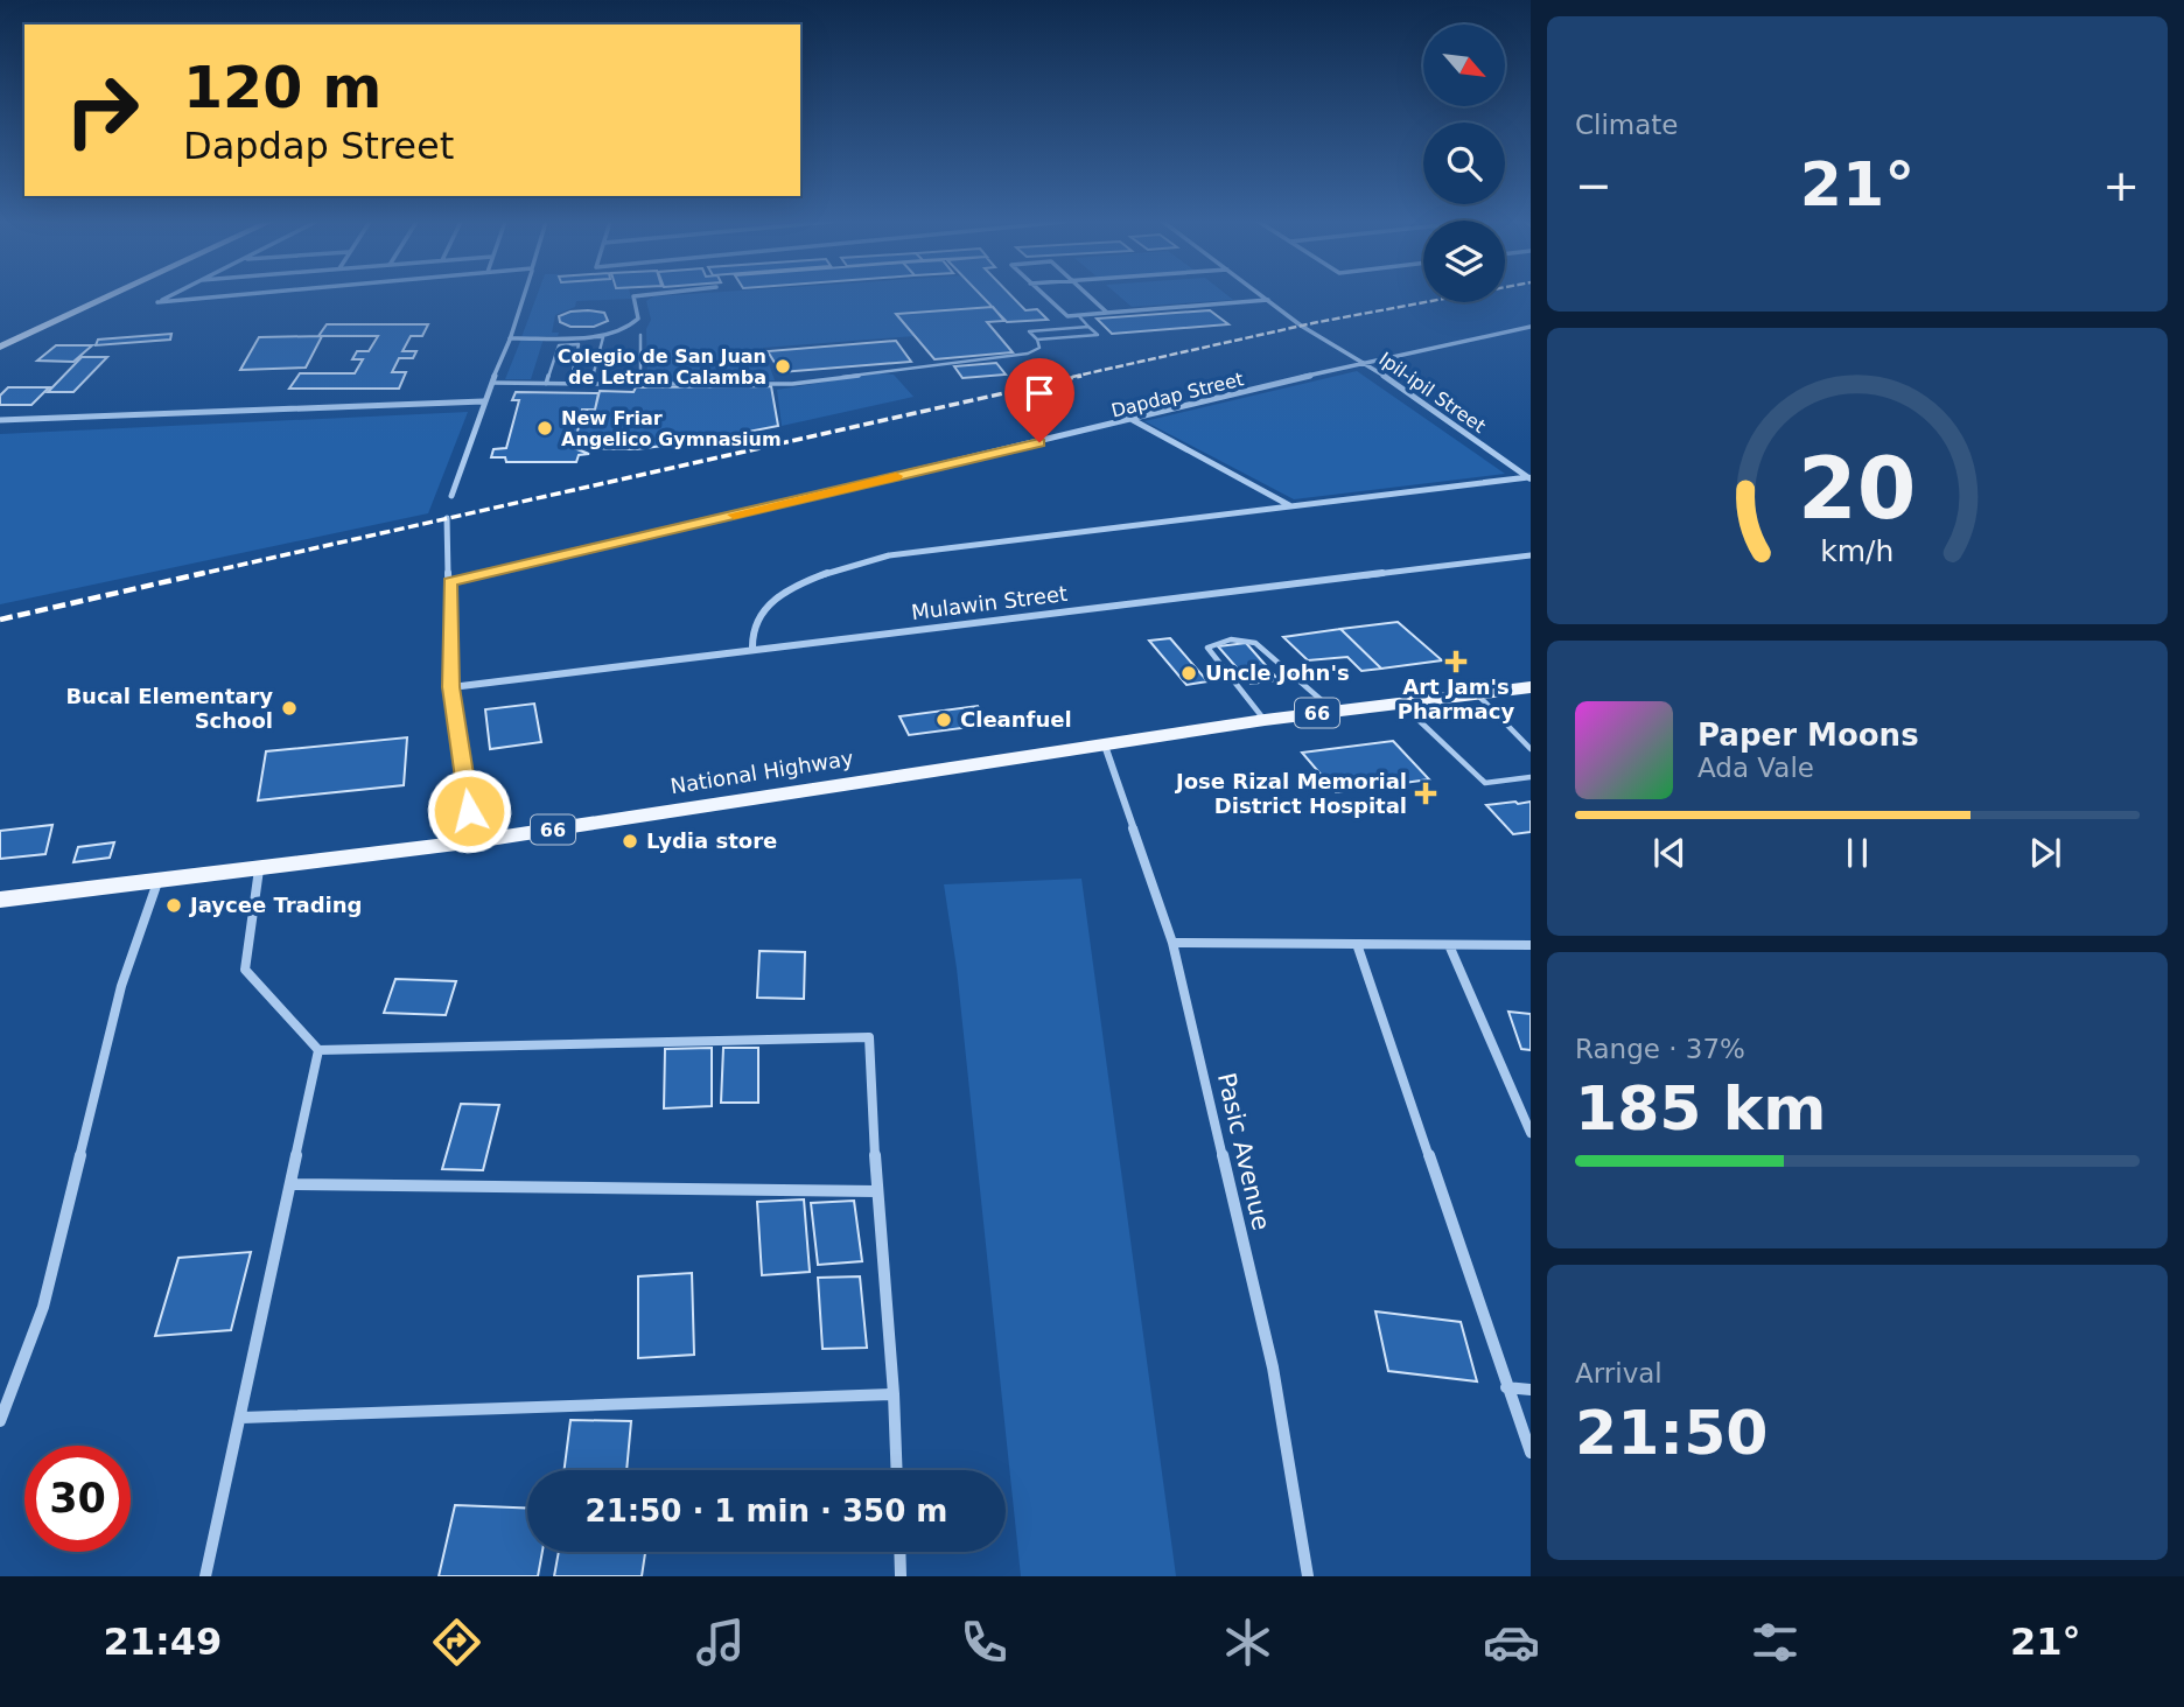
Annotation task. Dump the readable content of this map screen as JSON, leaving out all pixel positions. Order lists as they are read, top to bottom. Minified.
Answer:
{"streets":{"main road":["66","National Highway"],"street":["Ipil-ipil Street","Dapdap Street","Mulawin Street","Pasic Avenue"]},"crossings":[["Ipil-ipil Street","Dapdap Street"],["National Highway","Pasic Avenue"]],"places":{"other":["Colegio de San Juan de Letran Calamba","New Friar Angelico Gymnasium","Uncle John's","Bucal Elementary School","Cleanfuel","Lydia store","Jaycee Trading"],"health":["Art Jam's Pharmacy","Jose Rizal Memorial District Hospital"]},"north":"bottom right","page":{"tile":["Climate",["Range · 37%","185 km"],["Arrival","21:50"]],"turn":["120 m","Dapdap Street"],"heat":["−","21°","+"],"song":["Paper Moons","Ada Vale"],"limit":"30","trip":"21:50 · 1 min · 350 m","tabs":["21:49","21°"],"gauge":["20","km/h"]}}
